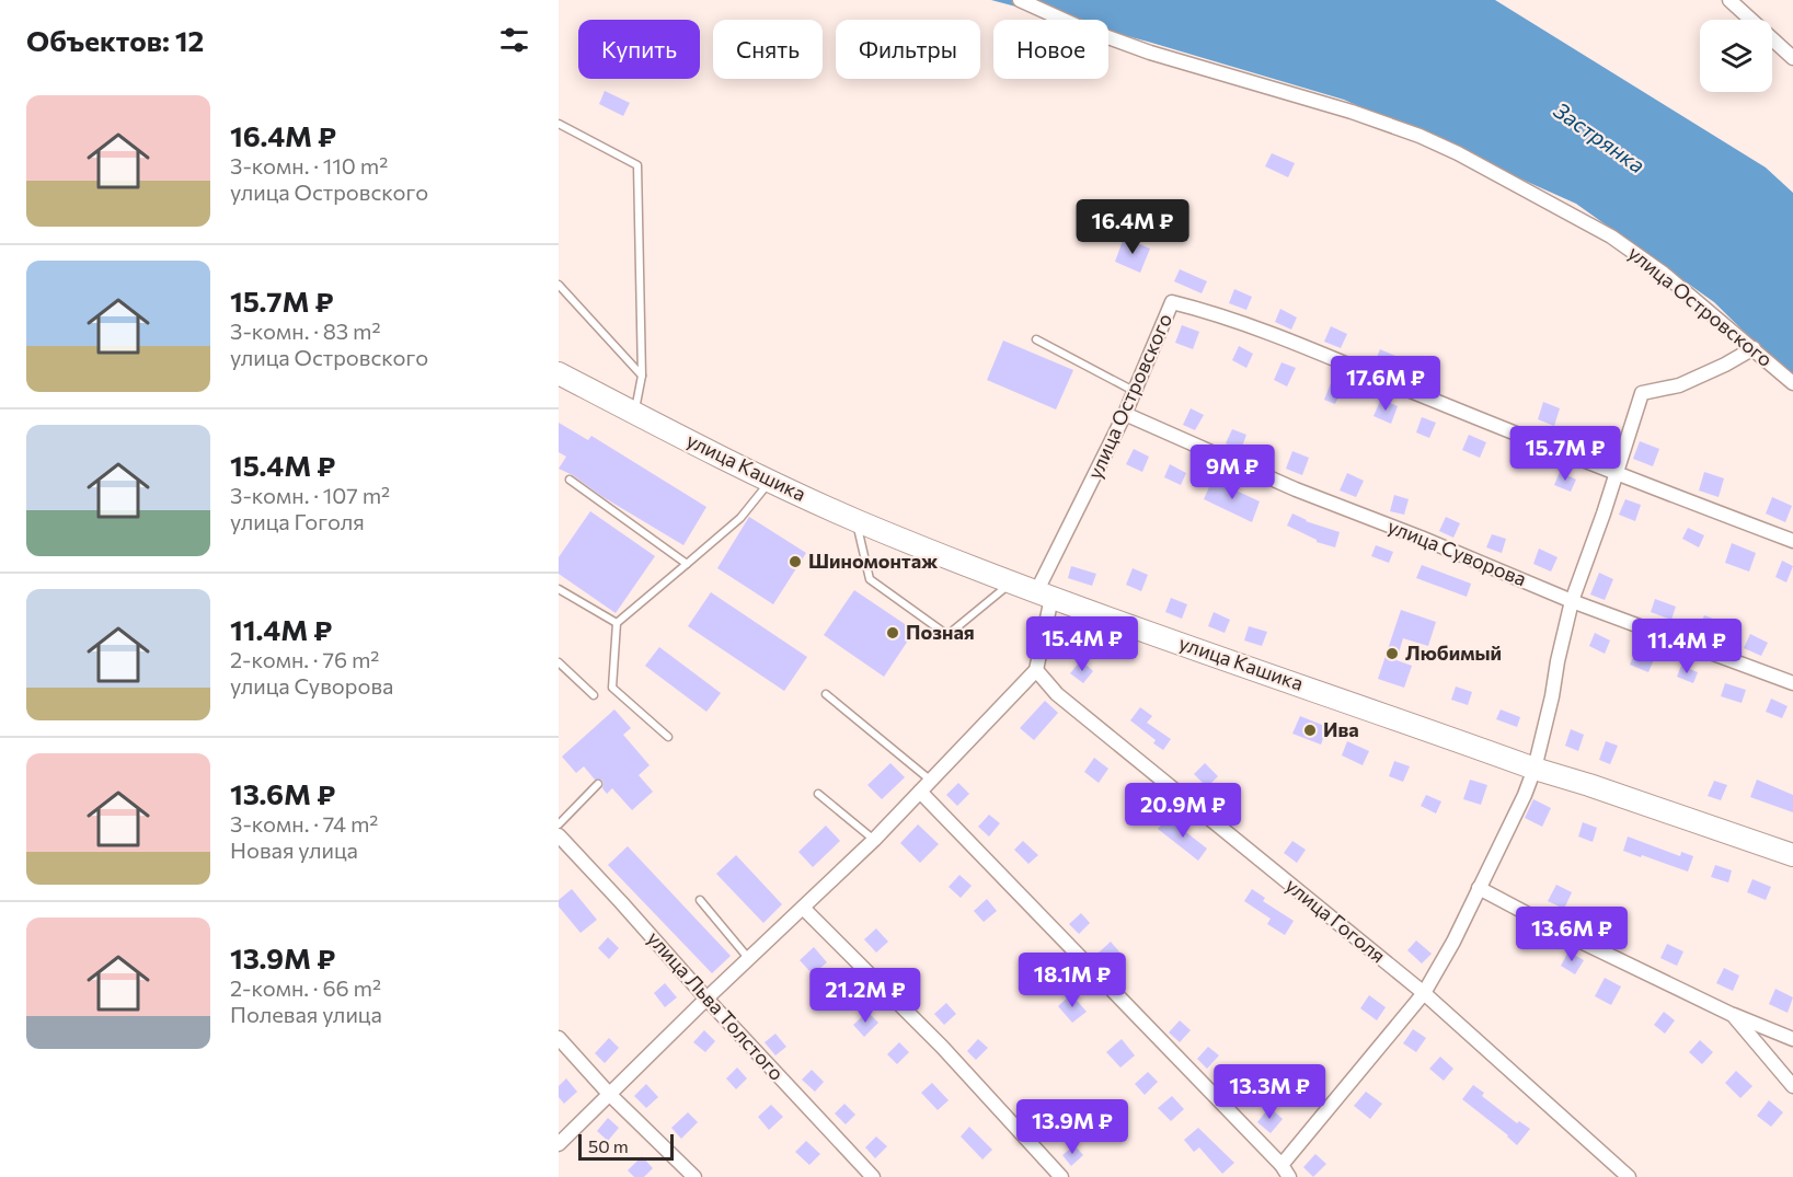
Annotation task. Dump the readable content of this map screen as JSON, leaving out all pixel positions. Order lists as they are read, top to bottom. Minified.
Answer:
{"streets":{"highway":["улица Кашика"],"street":["улица Островского","улица Суворова","улица Гоголя","улица Льва Толстого"]},"crossings":[["улица Островского","улица Кашика"],["улица Островского","улица Суворова"],["улица Островского","улица Гоголя"]],"water":["Застрянка"],"places":["Шиномонтаж","Позная","Любимый","Ива"],"scale_bar":"50 m","page":{"heading":"Объектов: 12","chip":["Купить","Снять","Фильтры","Новое"],"list":[{"name":"16.4M ₽","note":"3-комн. · 110 m² · улица Островского"},{"name":"15.7M ₽","note":"3-комн. · 83 m² · улица Островского"},{"name":"15.4M ₽","note":"3-комн. · 107 m² · улица Гоголя"},{"name":"11.4M ₽","note":"2-комн. · 76 m² · улица Суворова"},{"name":"13.6M ₽","note":"3-комн. · 74 m² · Новая улица"},{"name":"13.9M ₽","note":"2-комн. · 66 m² · Полевая улица"}],"price":["16.4M ₽","17.6M ₽","15.7M ₽","9M ₽","15.4M ₽","11.4M ₽","20.9M ₽","13.6M ₽","18.1M ₽","21.2M ₽","13.3M ₽","13.9M ₽"],"scale":"50 m"}}
